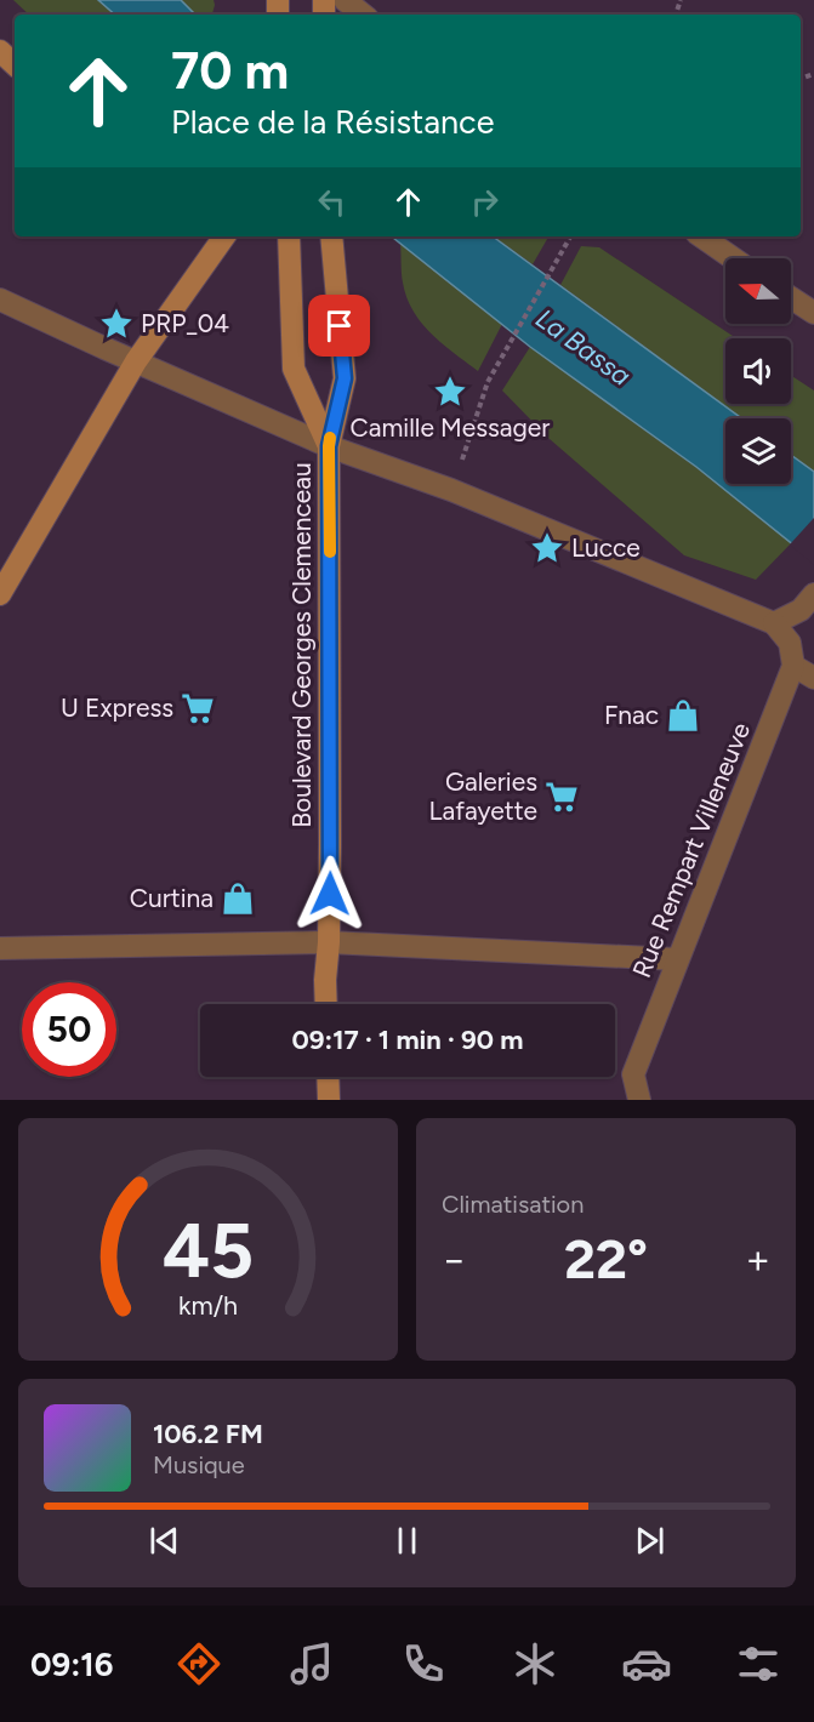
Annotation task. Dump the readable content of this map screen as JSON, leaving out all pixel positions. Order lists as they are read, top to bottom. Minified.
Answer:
{"streets":{"main road":["Boulevard Georges Clemenceau"],"street":["Rue Rempart Villeneuve"]},"water":["La Bassa"],"places":{"place":["PRP_04","Camille Messager","Lucce"],"supermarket":["U Express","Galeries Lafayette"],"shop":["Fnac","Curtina"]},"north":"left","page":{"turn":["70 m","Place de la Résistance"],"limit":"50","trip":"09:17 · 1 min · 90 m","tile":"Climatisation","heat":["−","22°","+"],"song":["106.2 FM","Musique"],"tabs":"09:16","gauge":["45","km/h"]}}
